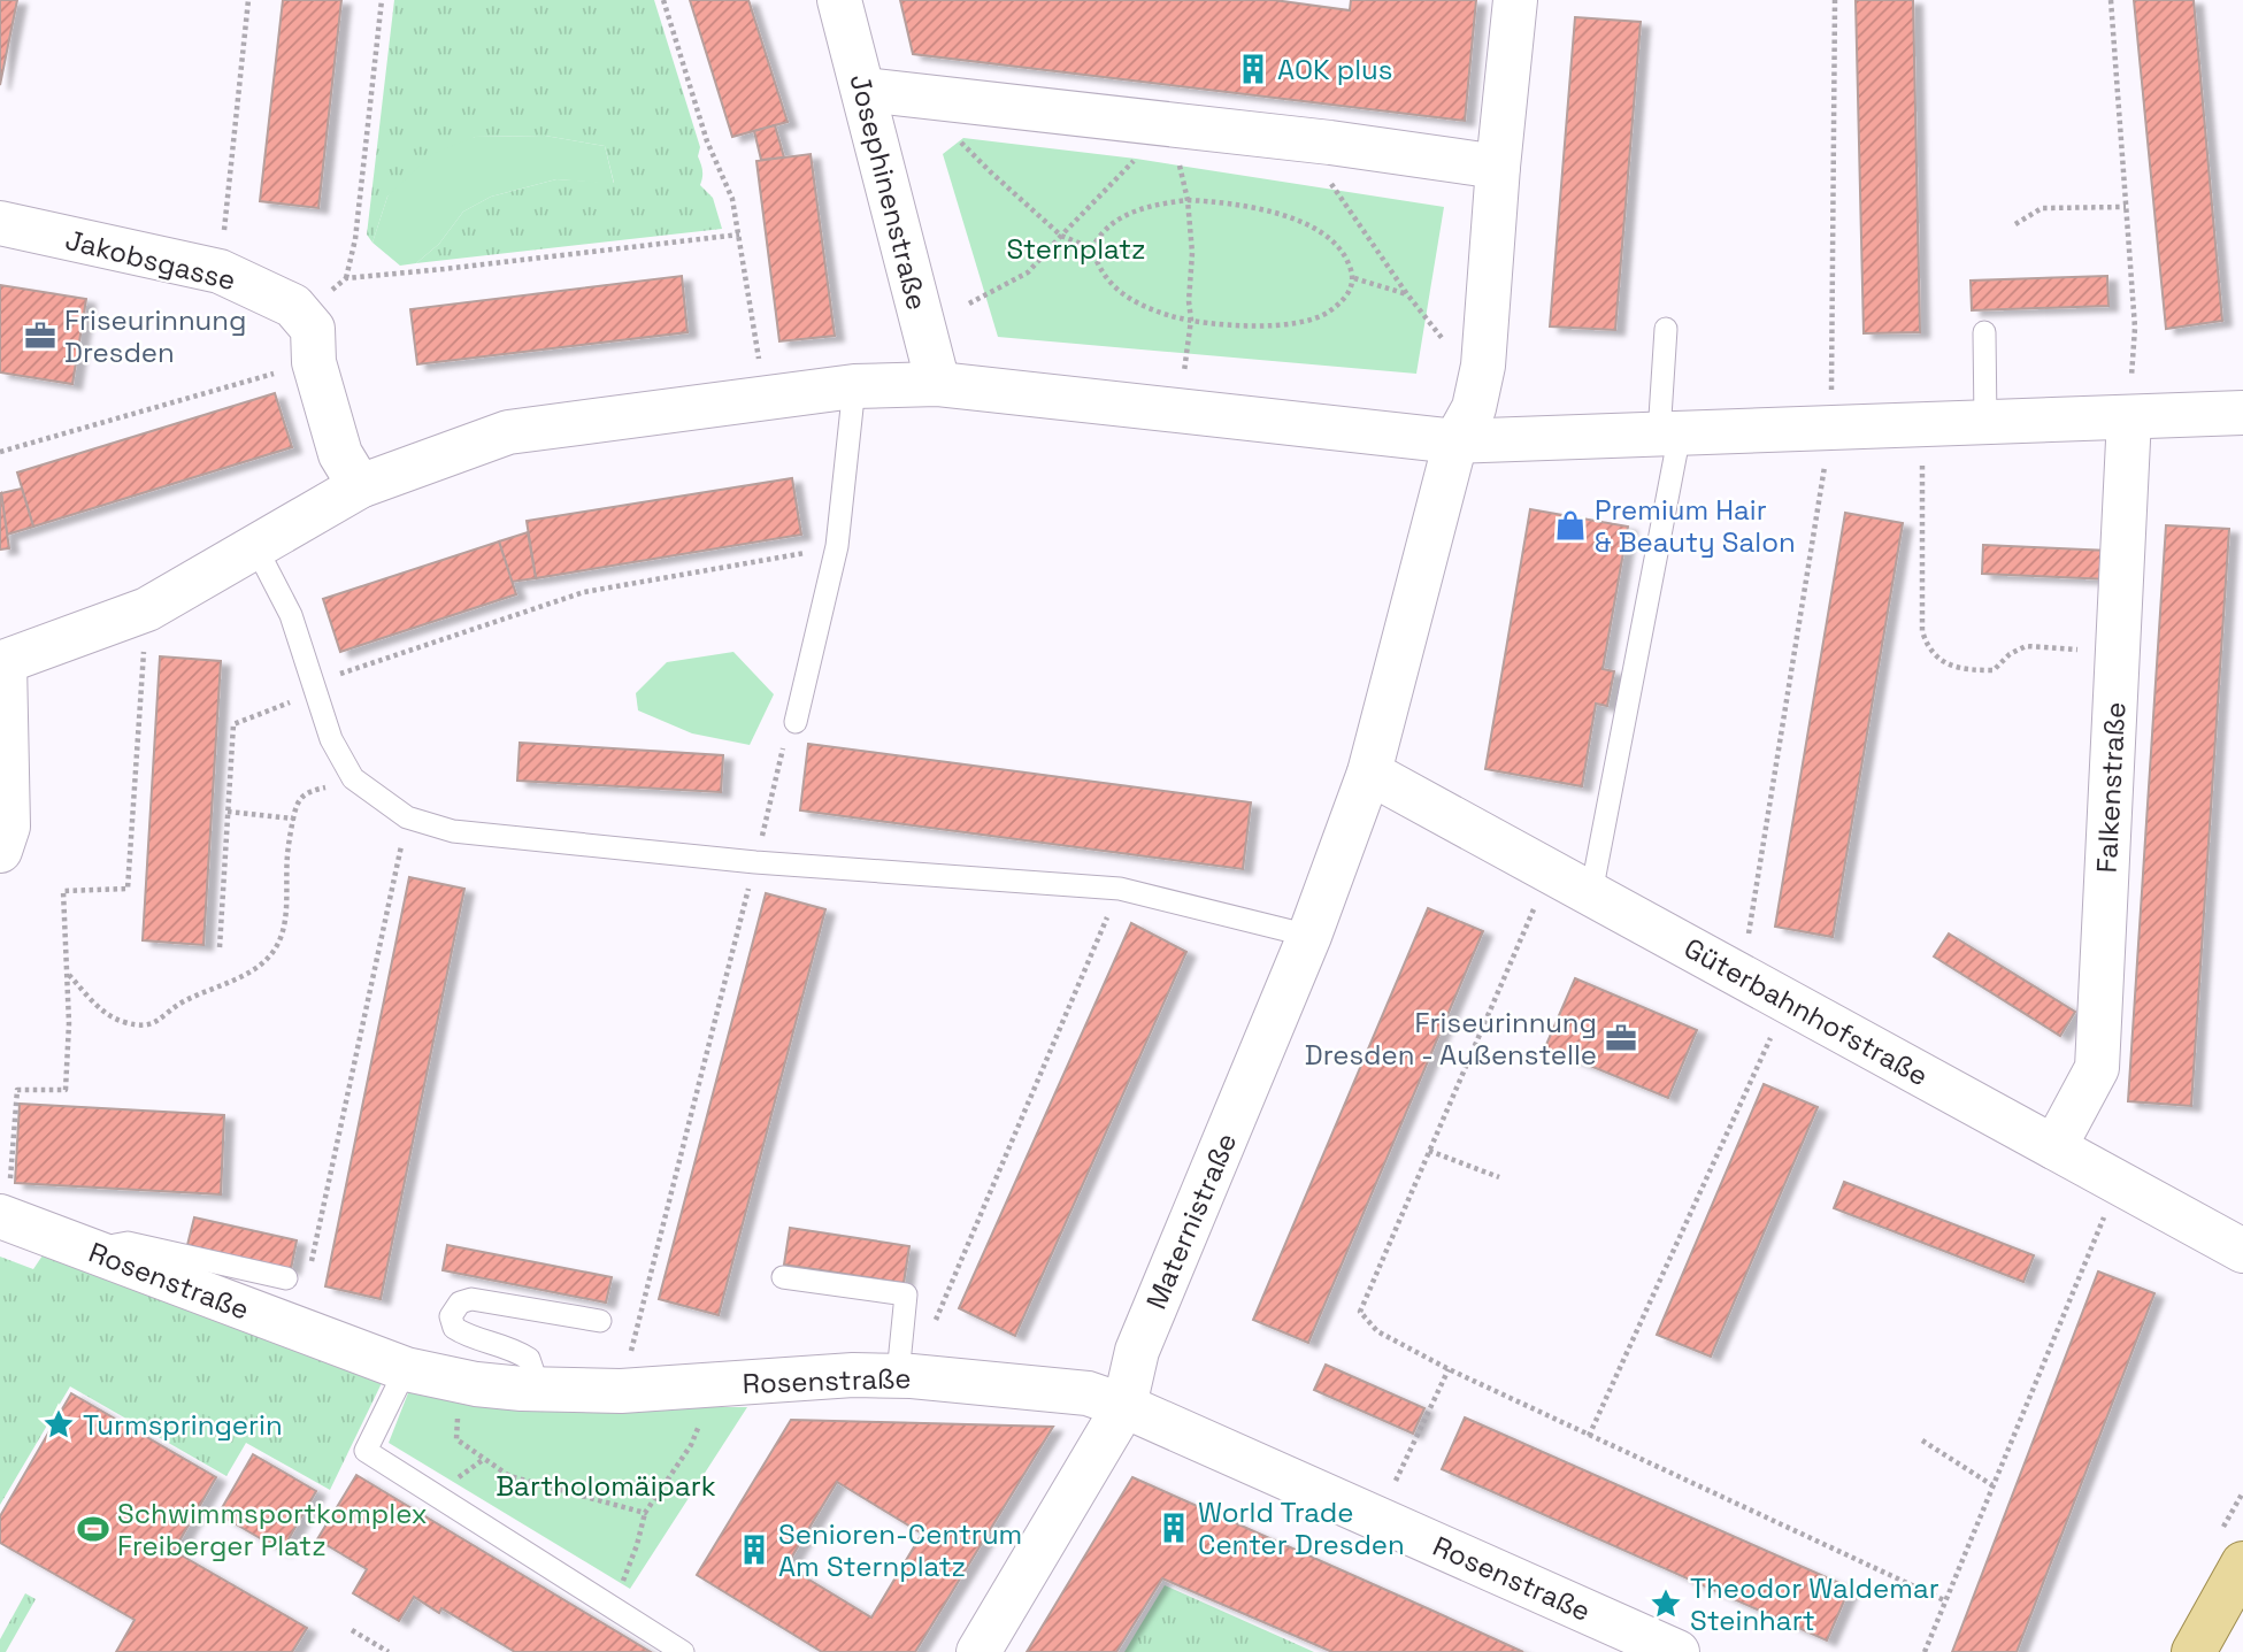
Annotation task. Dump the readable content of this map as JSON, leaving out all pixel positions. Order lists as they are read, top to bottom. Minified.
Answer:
{"streets":{"street":["Josephinenstraße","Jakobsgasse","Falkenstraße","Güterbahnhofstraße","Maternistraße","Rosenstraße"]},"crossings":[["Falkenstraße","Güterbahnhofstraße"],["Güterbahnhofstraße","Maternistraße"],["Maternistraße","Rosenstraße"]],"parks":["Sternplatz","Bartholomäipark"],"places":{"building":["AOK plus","World Trade Center Dresden","Senioren-Centrum Am Sternplatz"],"office":["Friseurinnung Dresden","Friseurinnung Dresden - Außenstelle"],"shop":["Premium Hair & Beauty Salon"],"place":["Turmspringerin","Theodor Waldemar Steinhart"],"sports":["Schwimmsportkomplex Freiberger Platz"]}}
